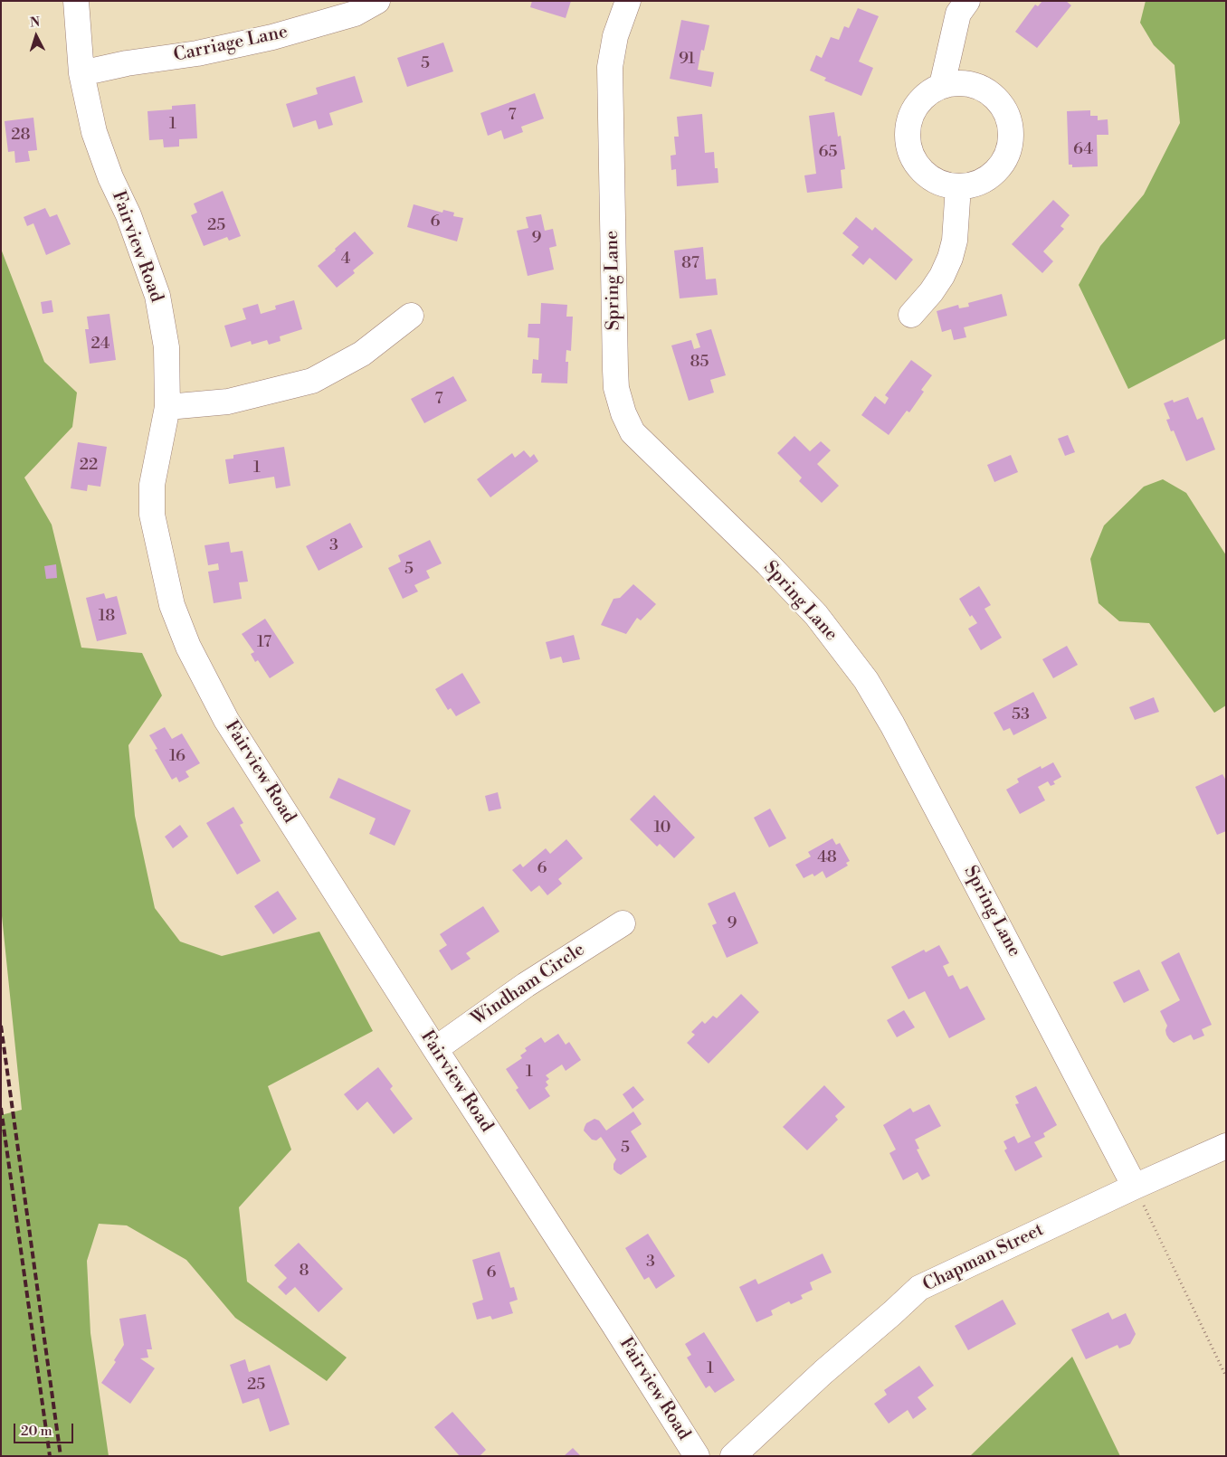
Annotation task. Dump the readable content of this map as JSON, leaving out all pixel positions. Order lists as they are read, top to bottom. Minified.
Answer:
{"streets":{"street":["Carriage Lane","Fairview Road","Spring Lane","Windham Circle","Chapman Street"]},"crossings":[["Carriage Lane","Fairview Road"],["Fairview Road","Windham Circle"],["Spring Lane","Chapman Street"]],"house_numbers":["91","5","7","1","28","64","65","6","25","9","4","87","24","85","7","22","1","3","5","18","17","53","16","10","48","6","9","1","5","3","8","6","1","25"],"scale_bar":"20 m","north":"top"}
